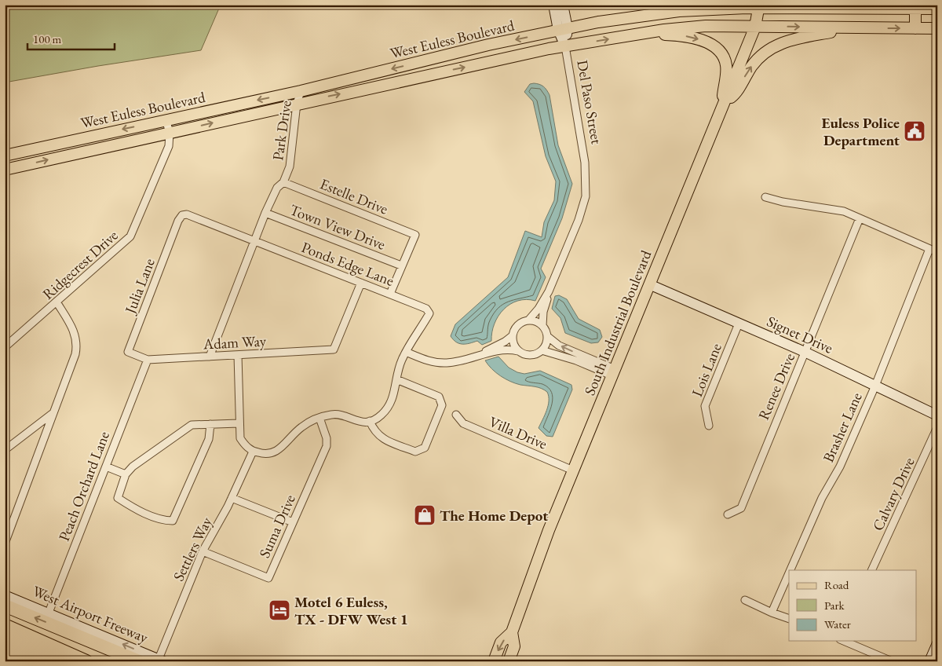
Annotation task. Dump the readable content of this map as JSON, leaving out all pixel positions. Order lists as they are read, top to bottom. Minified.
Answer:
{"streets":{"main road":["West Euless Boulevard","South Industrial Boulevard"],"street":["Del Paso Street","Park Drive","Estelle Drive","Town View Drive","Ponds Edge Lane","Ridgecrest Drive","Julia Lane","Signet Drive","Adam Way","Lois Lane","Renee Drive","Brasher Lane","Villa Drive","Peach Orchard Lane","Calvary Drive","Suma Drive","Settlers Way","West Airport Freeway"]},"crossings":[["West Euless Boulevard","Del Paso Street"],["West Euless Boulevard","Park Drive"],["West Euless Boulevard","Ridgecrest Drive"],["West Euless Boulevard","South Industrial Boulevard"],["Park Drive","Estelle Drive"],["Park Drive","Town View Drive"],["Park Drive","Ponds Edge Lane"],["Park Drive","Adam Way"],["Estelle Drive","Town View Drive"],["Ponds Edge Lane","Julia Lane"],["Ponds Edge Lane","Adam Way"],["Julia Lane","Adam Way"],["Julia Lane","Peach Orchard Lane"],["South Industrial Boulevard","Signet Drive"],["South Industrial Boulevard","Villa Drive"],["Signet Drive","Lois Lane"],["Signet Drive","Renee Drive"],["Signet Drive","Brasher Lane"],["Adam Way","Peach Orchard Lane"],["Peach Orchard Lane","West Airport Freeway"],["Suma Drive","Settlers Way"],["Settlers Way","West Airport Freeway"]],"one_way":["West Airport Freeway"],"places":{"public building":["Euless Police Department"],"shop":["The Home Depot"],"hotel":["Motel 6 Euless, TX - DFW West 1"]},"legend":["Road","Park","Water"],"scale_bar":"100 m"}
